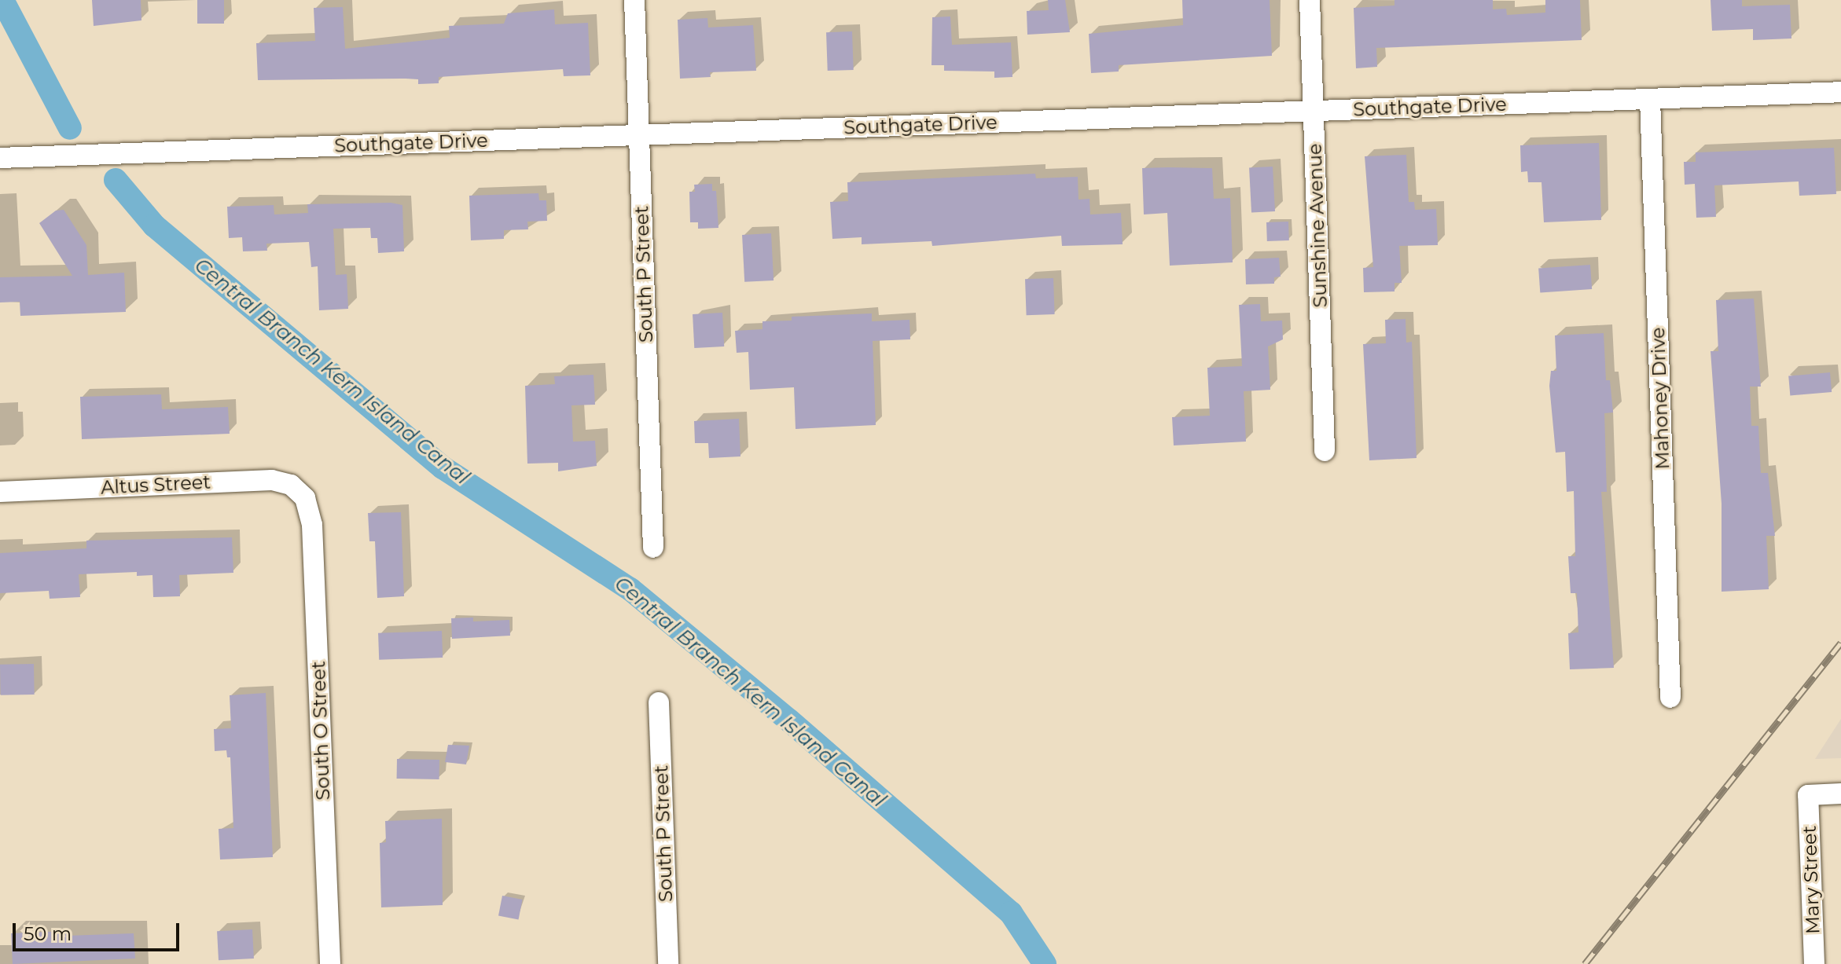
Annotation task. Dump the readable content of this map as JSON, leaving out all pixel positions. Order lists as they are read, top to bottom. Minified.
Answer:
{"streets":{"street":["Southgate Drive","Sunshine Avenue","South P Street","Mahoney Drive","Altus Street","South O Street","Mary Street"]},"crossings":[["Southgate Drive","Sunshine Avenue"],["Southgate Drive","South P Street"],["Southgate Drive","Mahoney Drive"],["Altus Street","South O Street"]],"water":["Central Branch Kern Island Canal"],"scale_bar":"50 m"}
